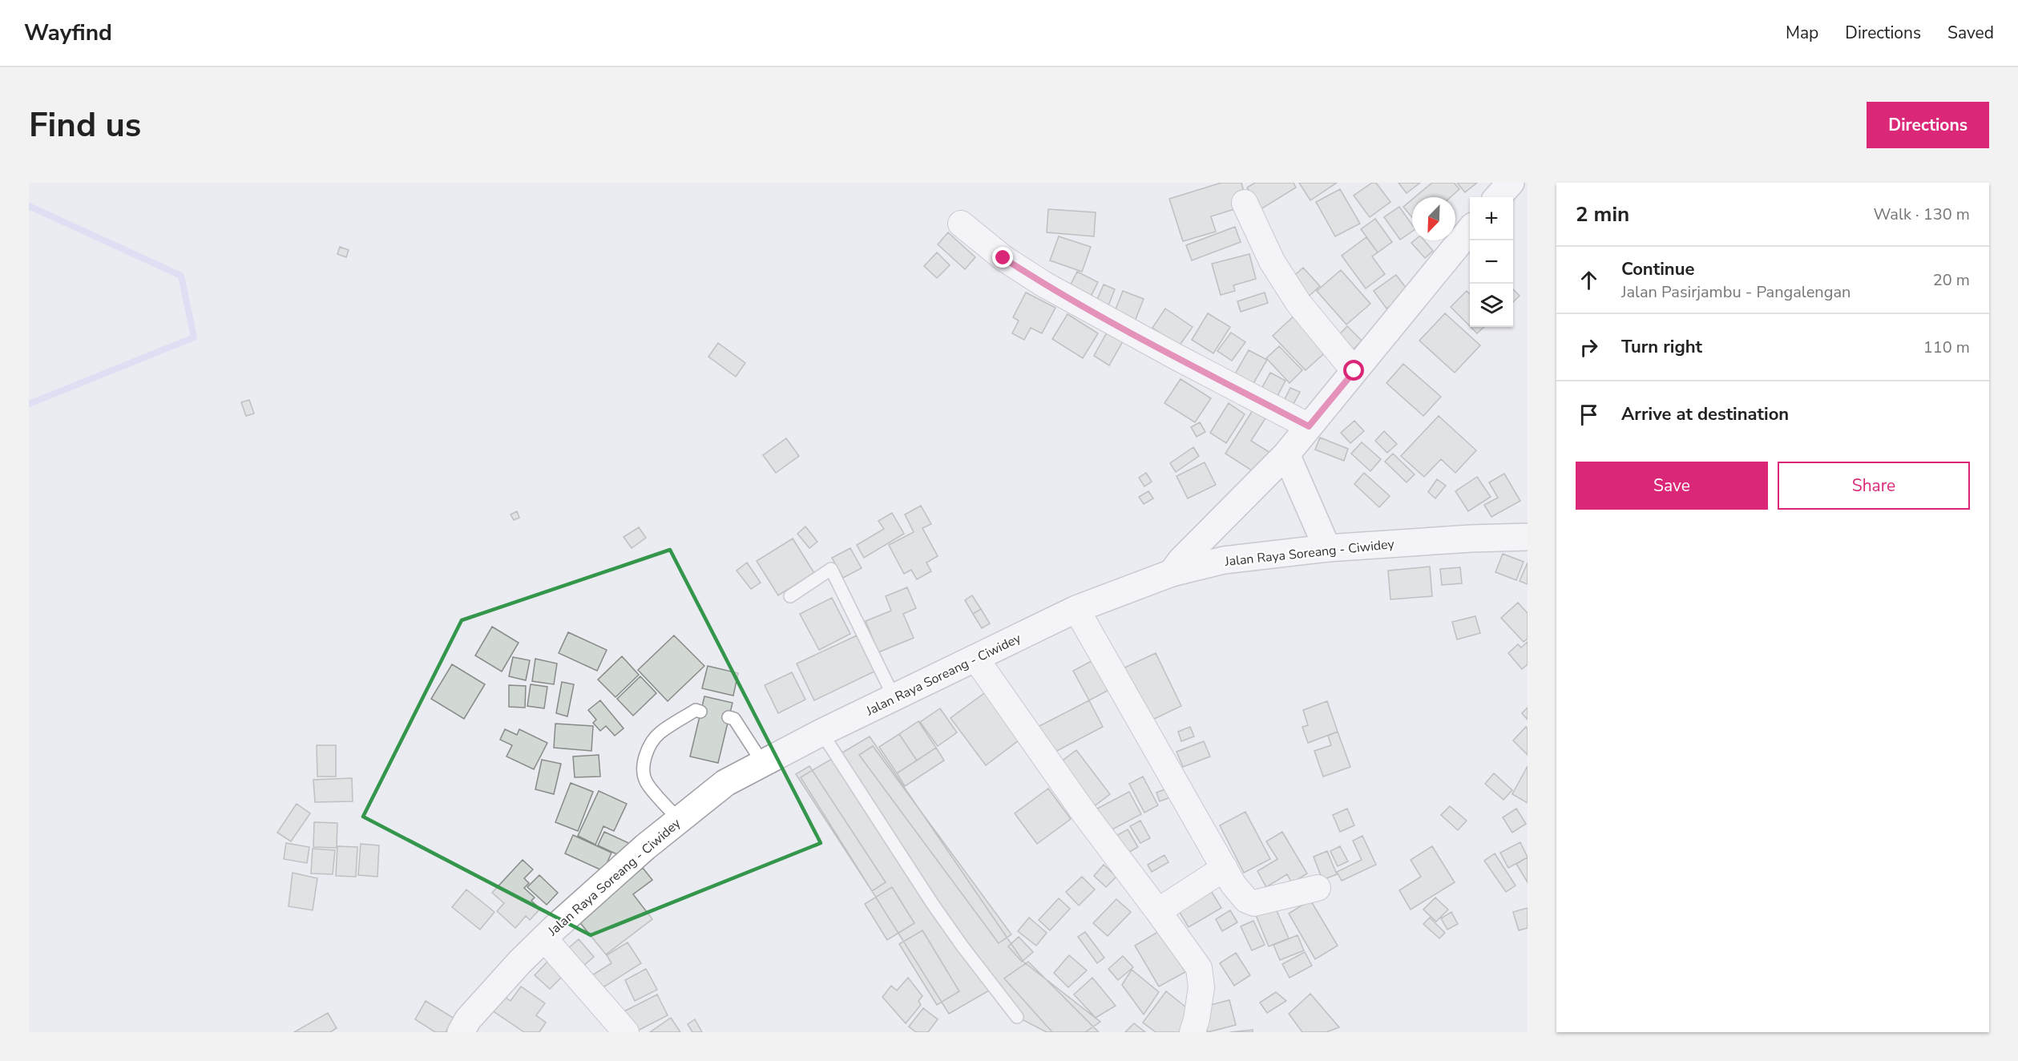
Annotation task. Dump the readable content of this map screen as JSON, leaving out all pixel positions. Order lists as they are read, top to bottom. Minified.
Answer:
{"streets":{"main road":["Jalan Raya Soreang - Ciwidey"]},"north":"bottom left","page":{"header":"Wayfind","nav":["Map","Directions","Saved"],"buttons":["Directions",["Save","Share"]],"title":"Find us","heading":["2 min","Walk · 130 m"],"map_buttons":["+","−"],"list":[["Continue","Jalan Pasirjambu - Pangalengan","20 m"],["Turn right","110 m"],"Arrive at destination"]}}
